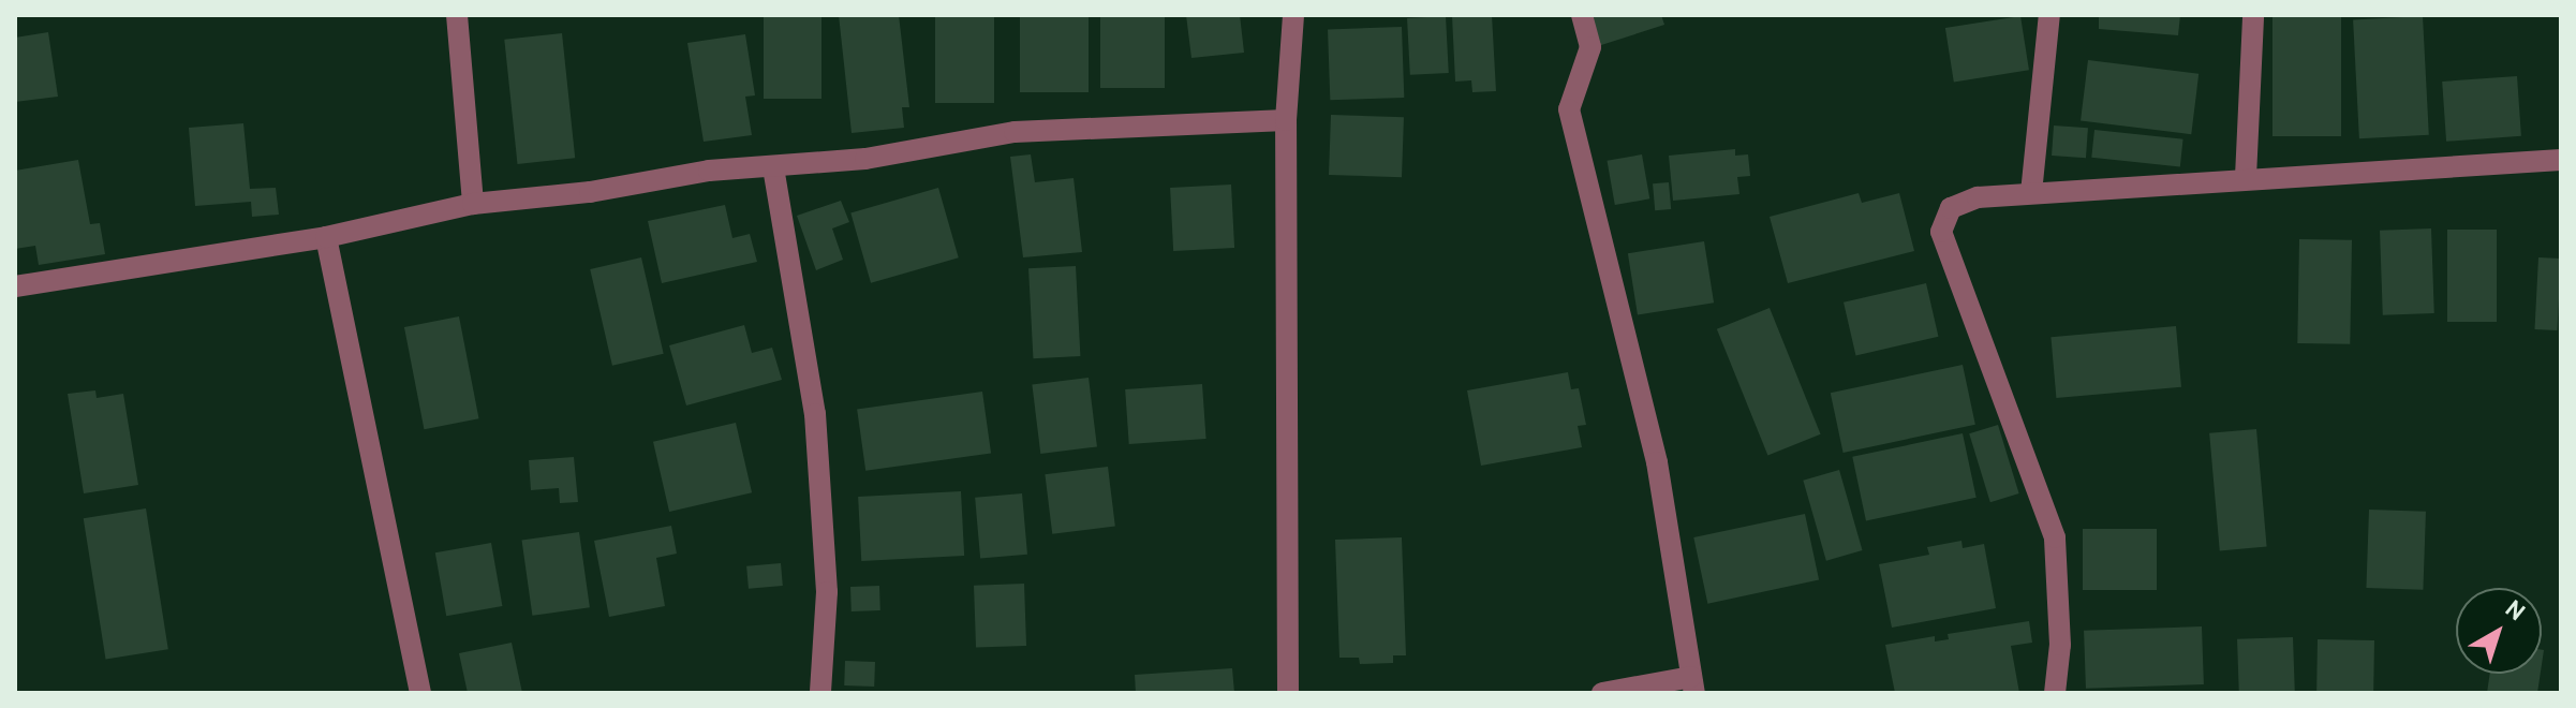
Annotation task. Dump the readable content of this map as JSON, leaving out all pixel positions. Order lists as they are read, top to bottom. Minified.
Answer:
{"north":"top right"}
